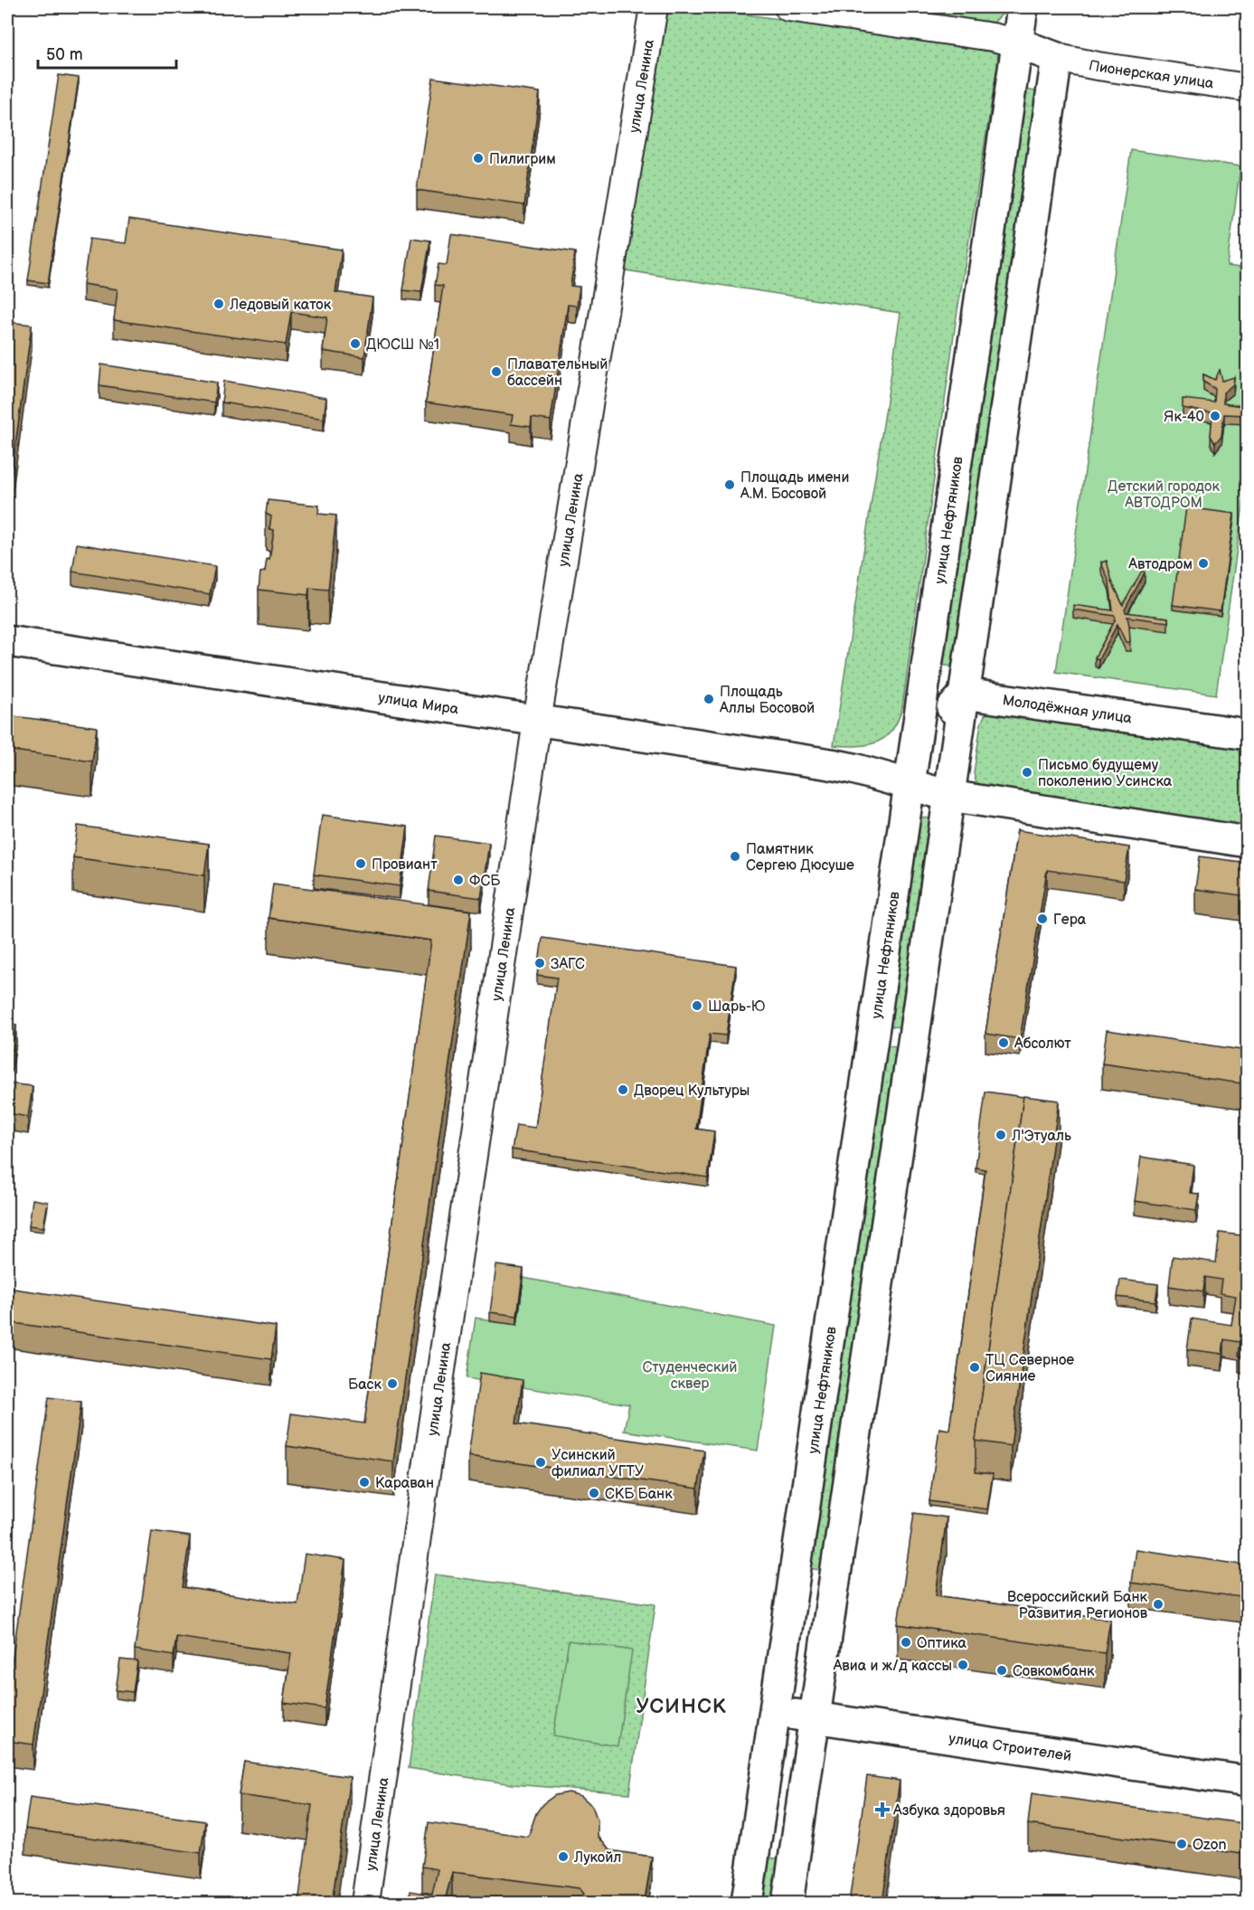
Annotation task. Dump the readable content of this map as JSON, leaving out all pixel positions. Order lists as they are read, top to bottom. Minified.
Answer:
{"streets":{"main road":["улица Нефтяников","улица Мира","Молодёжная улица","улица Строителей"],"street":["Пионерская улица","улица Ленина"]},"crossings":[["улица Ленина","улица Мира"],["улица Нефтяников","улица Мира"],["улица Нефтяников","улица Строителей"]],"districts":["УСИНСК"],"parks":["Детский городок АВТОДРОМ","Студенческий сквер"],"places":{"other":["Пилигрим","Ледовый каток","ДЮСШ №1","Плавательный бассейн","Як-40","Площадь имени А.М. Босовой","Автодром","Площадь Аллы Босовой","Письмо будущему поколению Усинска","Памятник Сергею Дюсуше","Провиант","ФСБ","Гера","ЗАГС","Шарь-Ю","Абсолют","Дворец Культуры","Л'Этуаль","ТЦ Северное Сияние","Баск","Усинский филиал УГТУ","Караван","СКБ Банк","Всероссийский Банк Развития Регионов","Оптика","Авиа и ж/д кассы","Совкомбанк","Ozon","Лукойл"],"health":["Азбука здоровья"]},"scale_bar":"50 m"}
